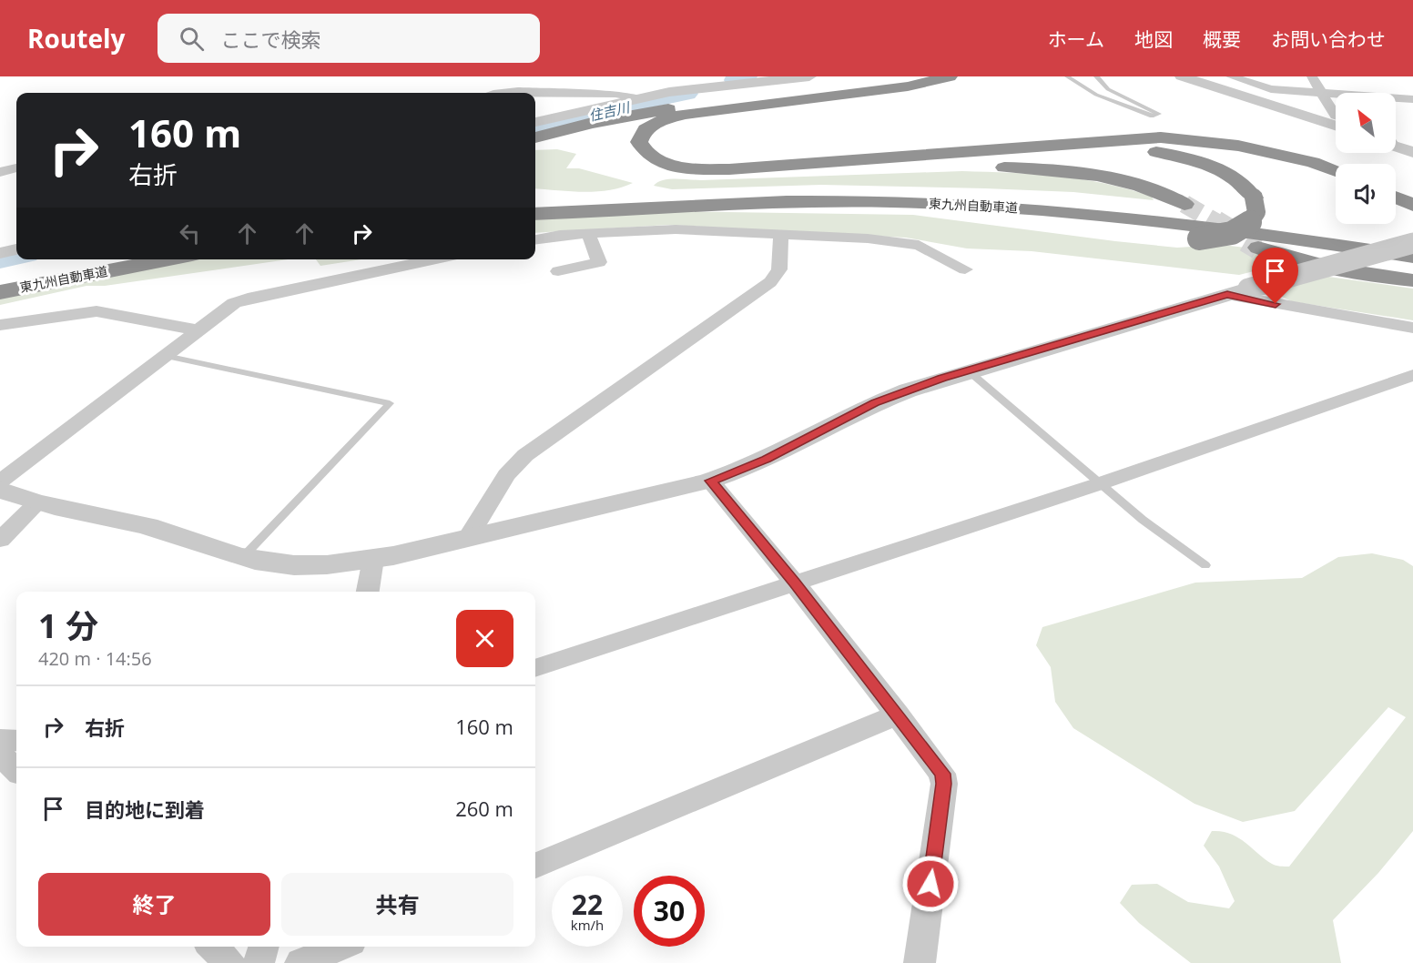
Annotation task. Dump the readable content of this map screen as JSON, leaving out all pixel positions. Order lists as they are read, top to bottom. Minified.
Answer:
{"streets":{"highway":["東九州自動車道"]},"water":["住吉川"],"north":"top left","page":{"header":"Routely","search":"ここで検索","nav":["ホーム","地図","概要","お問い合わせ"],"turn":["160 m","右折"],"heading":["1 分","420 m · 14:56"],"list":[{"name":"右折","value":"160 m"},{"name":"目的地に到着","value":"260 m"}],"buttons":["終了","共有"],"speed":"22 km/h","limit":"30"}}
